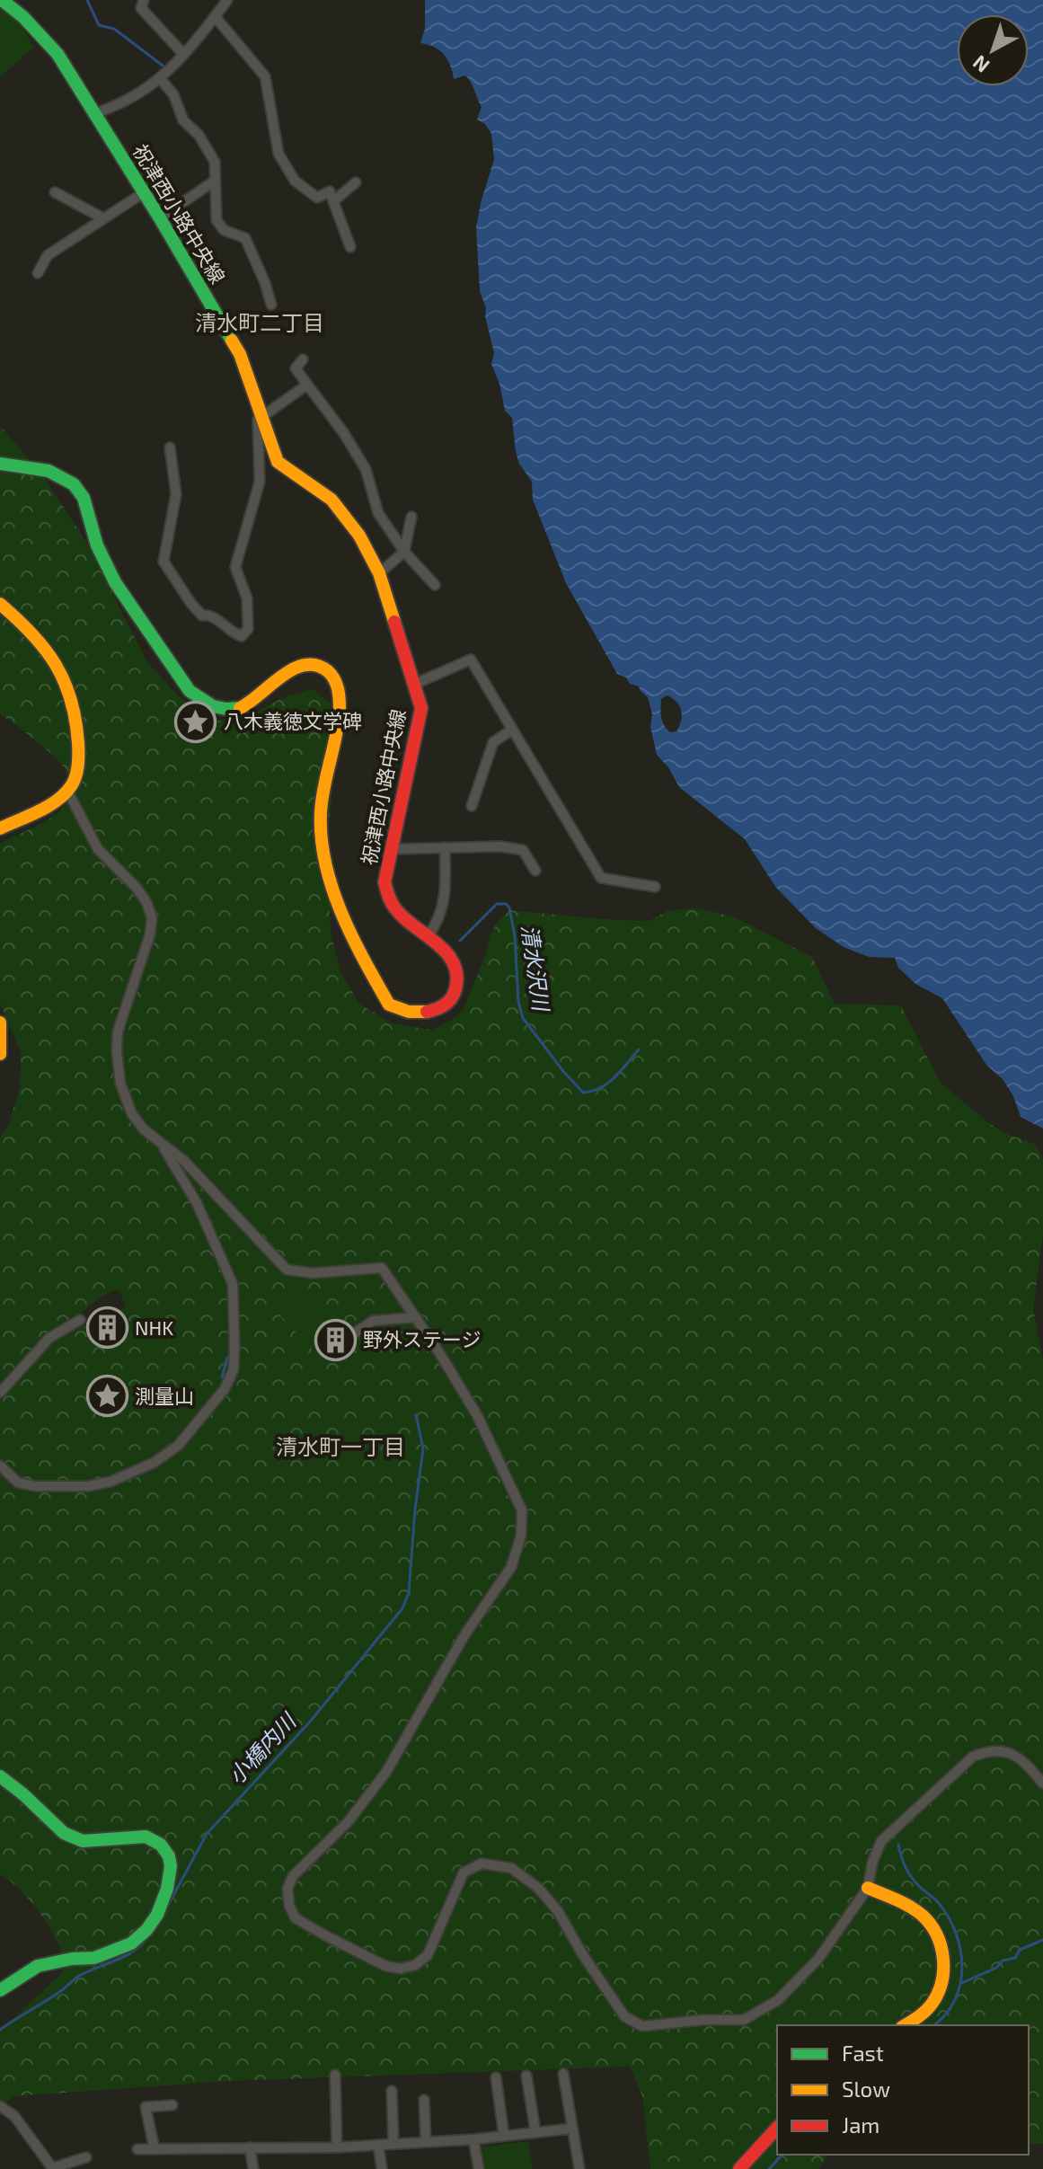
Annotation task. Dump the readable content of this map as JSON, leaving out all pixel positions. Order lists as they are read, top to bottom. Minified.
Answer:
{"streets":{"main road":["祝津西小路中央線"]},"districts":["清水町二丁目","清水町一丁目"],"water":["清水沢川","小橋内川"],"places":{"place":["八木義徳文学碑","測量山"],"building":["NHK","野外ステージ"]},"legend":["Fast","Slow","Jam"],"north":"bottom left"}
